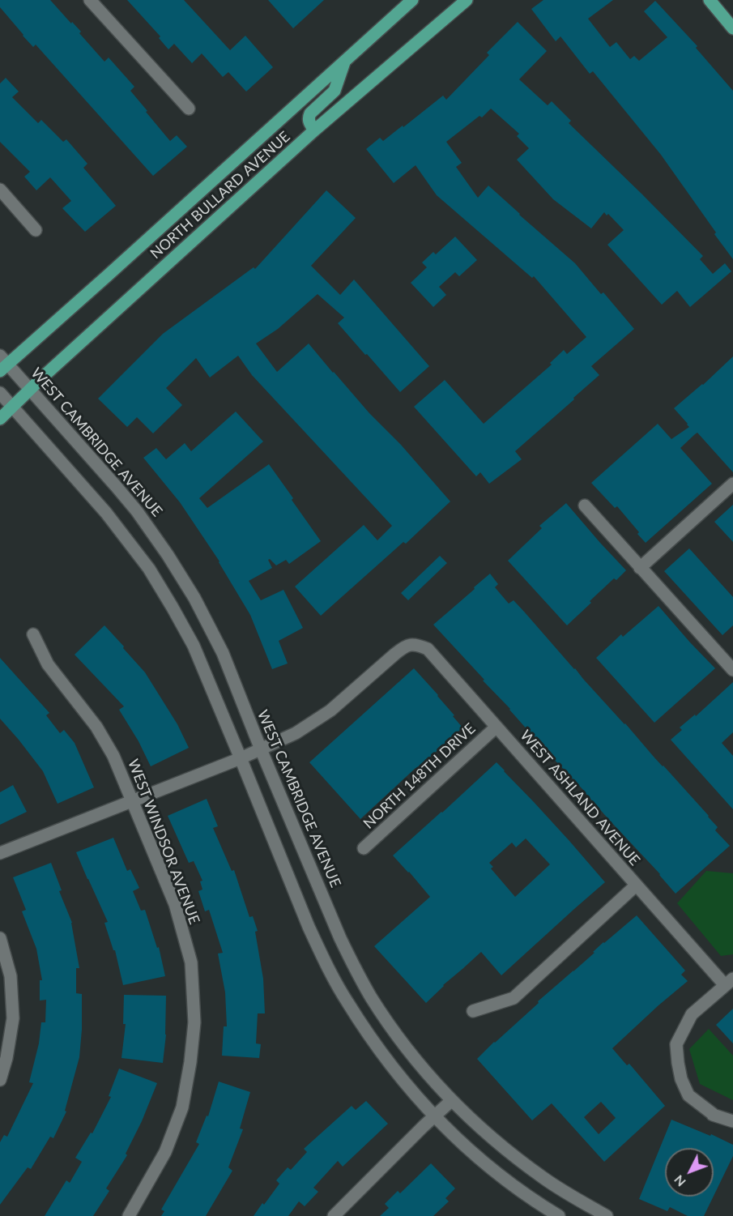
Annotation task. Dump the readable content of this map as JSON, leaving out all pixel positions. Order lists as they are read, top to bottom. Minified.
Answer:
{"streets":{"main road":["NORTH BULLARD AVENUE"],"street":["WEST CAMBRIDGE AVENUE","NORTH 148TH DRIVE","WEST ASHLAND AVENUE","WEST WINDSOR AVENUE"]},"crossings":[["NORTH BULLARD AVENUE","WEST CAMBRIDGE AVENUE"],["WEST CAMBRIDGE AVENUE","WEST ASHLAND AVENUE"],["NORTH 148TH DRIVE","WEST ASHLAND AVENUE"]],"north":"bottom left"}
